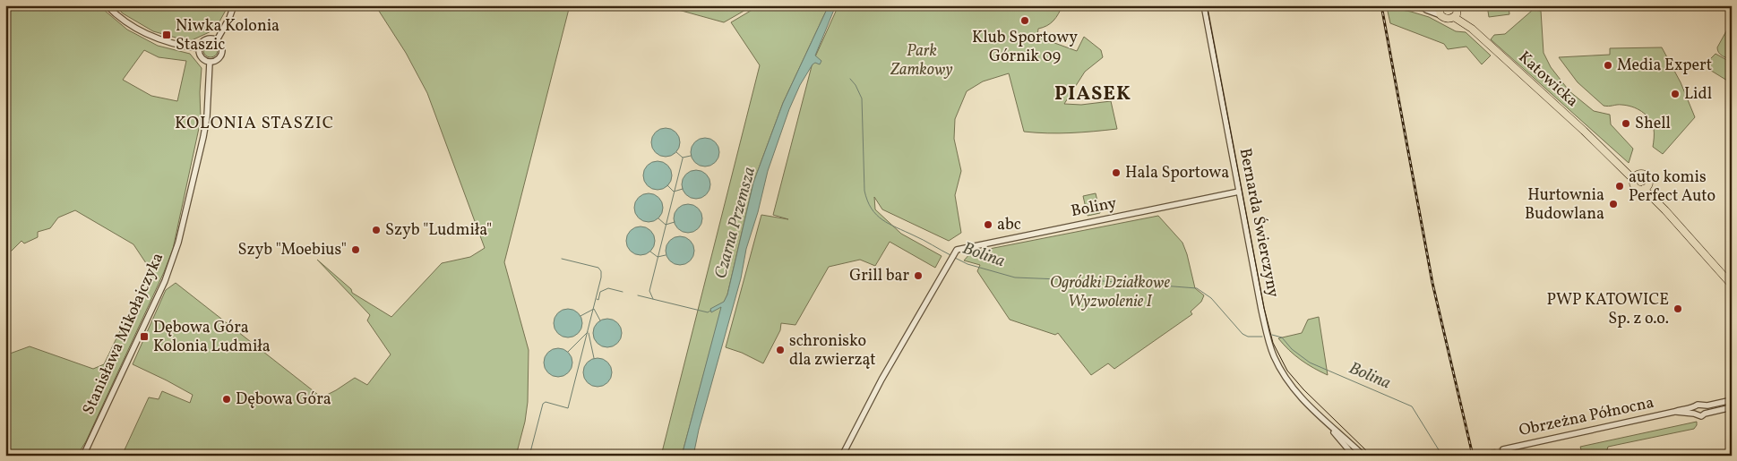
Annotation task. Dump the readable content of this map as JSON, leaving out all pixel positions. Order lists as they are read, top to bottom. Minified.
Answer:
{"streets":{"main road":["Katowicka"],"street":["Boliny","Bernarda Świerczyny","Stanisława Mikołajczyka","Obrzeżna Północna"]},"crossings":[["Boliny","Bernarda Świerczyny"]],"districts":["PIASEK","KOLONIA STASZIC"],"water":["Czarna Przemsza","Bolina"],"parks":["Park Zamkowy","Ogródki Działkowe Wyzwolenie I"],"places":{"other":["Klub Sportowy Górnik 09","Media Expert","Lidl","Shell","Hala Sportowa","auto komis Perfect Auto","Hurtownia Budowlana","abc","Szyb \"Ludmiła\"","Szyb \"Moebius\"","Grill bar","PWP KATOWICE Sp. z o.o.","schronisko dla zwierząt","Dębowa Góra"],"transit":["Niwka Kolonia Staszic","Dębowa Góra Kolonia Ludmiła"]}}
